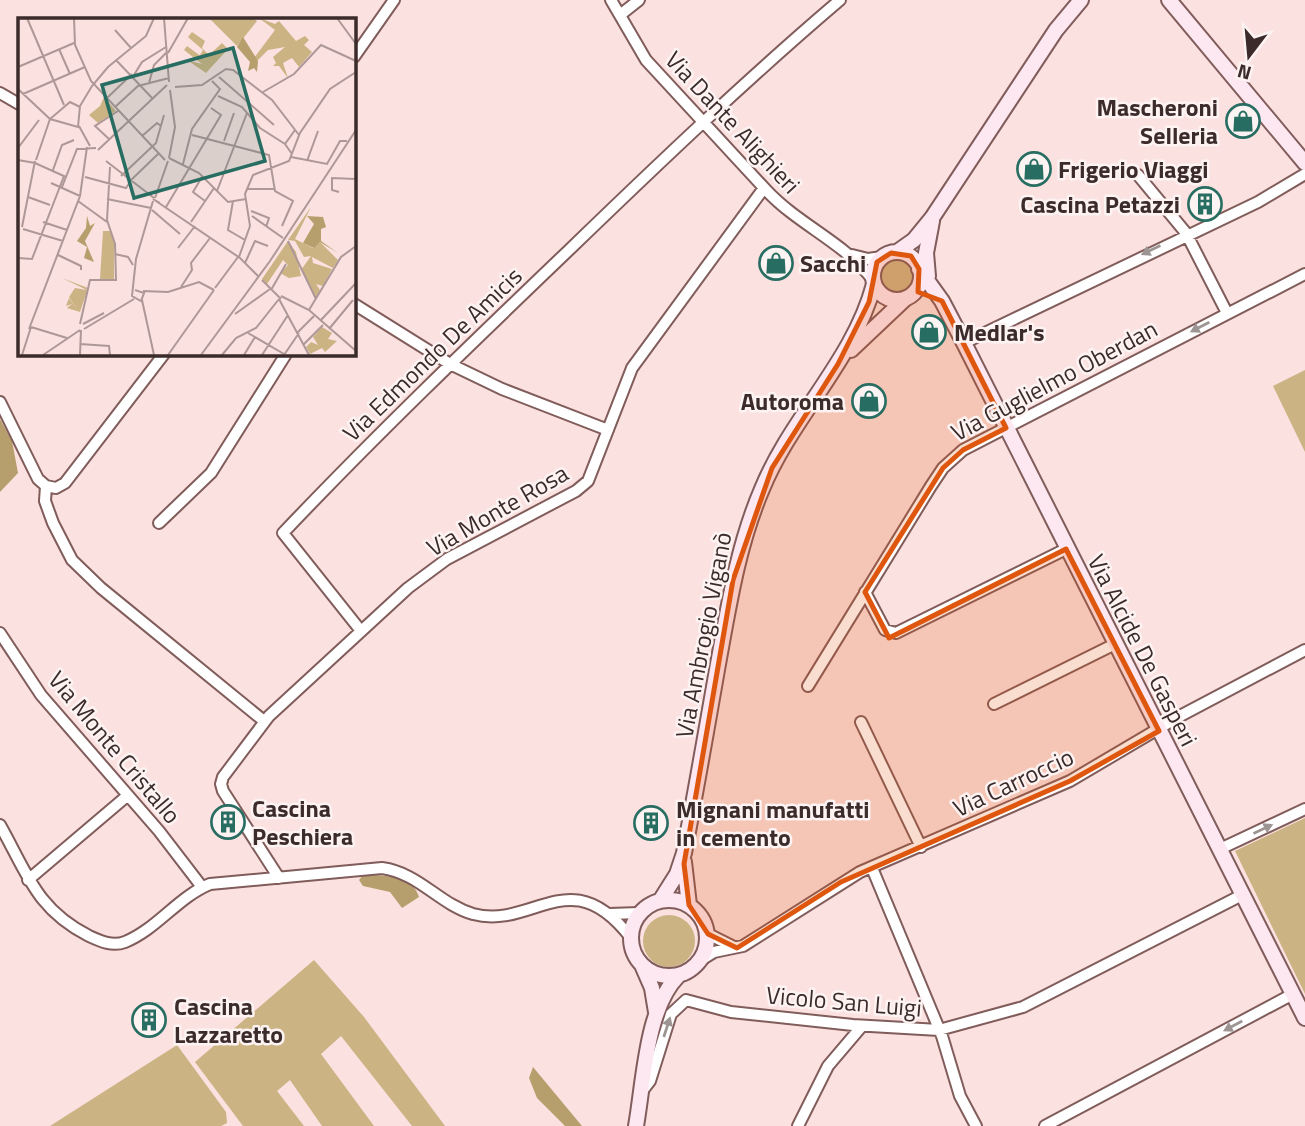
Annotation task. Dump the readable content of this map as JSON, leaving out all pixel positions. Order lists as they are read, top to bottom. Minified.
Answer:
{"streets":{"main road":["Via Ambrogio Viganò","Via Alcide De Gasperi"],"street":["Via Dante Alighieri","Via Edmondo De Amicis","Via Guglielmo Oberdan","Via Monte Rosa","Via Monte Cristallo","Via Carroccio","Vicolo San Luigi"]},"crossings":[["Via Dante Alighieri","Via Edmondo De Amicis"],["Via Dante Alighieri","Via Monte Rosa"],["Via Dante Alighieri","Via Ambrogio Viganò"],["Via Dante Alighieri","Via Alcide De Gasperi"],["Via Edmondo De Amicis","Via Monte Rosa"],["Via Guglielmo Oberdan","Via Alcide De Gasperi"],["Via Ambrogio Viganò","Via Alcide De Gasperi"],["Via Ambrogio Viganò","Via Carroccio"],["Via Alcide De Gasperi","Via Carroccio"],["Via Alcide De Gasperi","Vicolo San Luigi"]],"places":{"shop":["Mascheroni Selleria","Frigerio Viaggi","Sacchi","Medlar's","Autoroma"],"building":["Cascina Petazzi","Cascina Peschiera","Mignani manufatti in cemento","Cascina Lazzaretto"]},"north":"bottom"}
